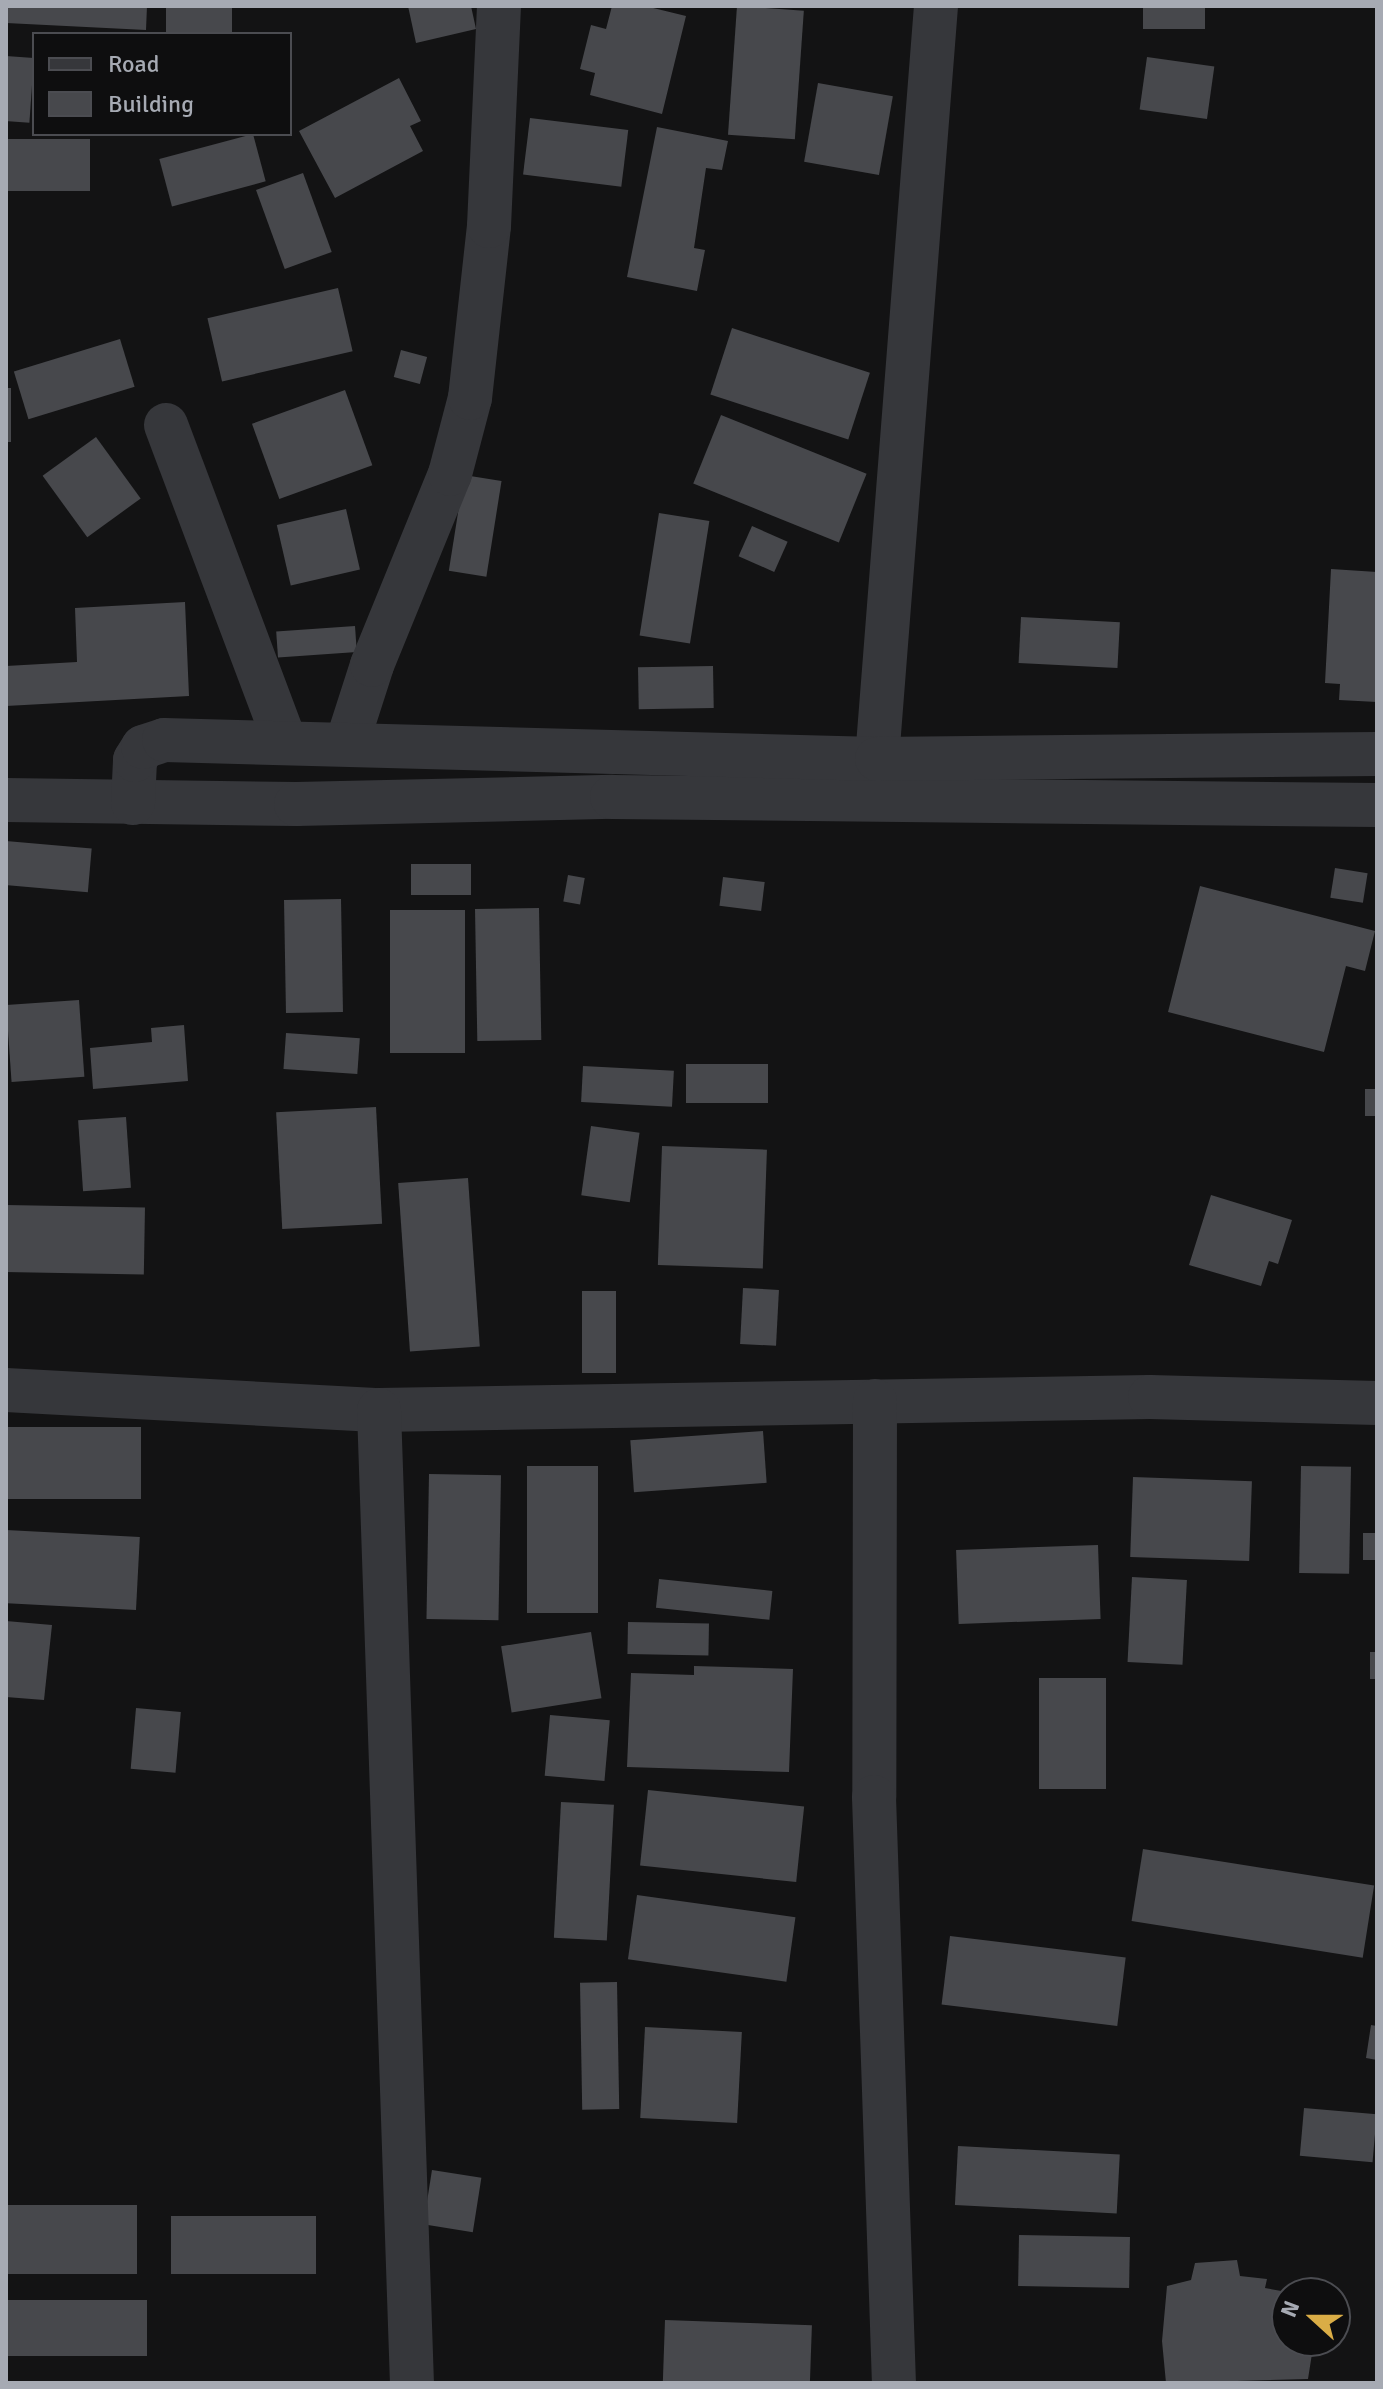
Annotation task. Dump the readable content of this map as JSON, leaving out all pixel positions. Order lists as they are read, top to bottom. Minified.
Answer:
{"legend":["Road","Building"],"north":"left"}
